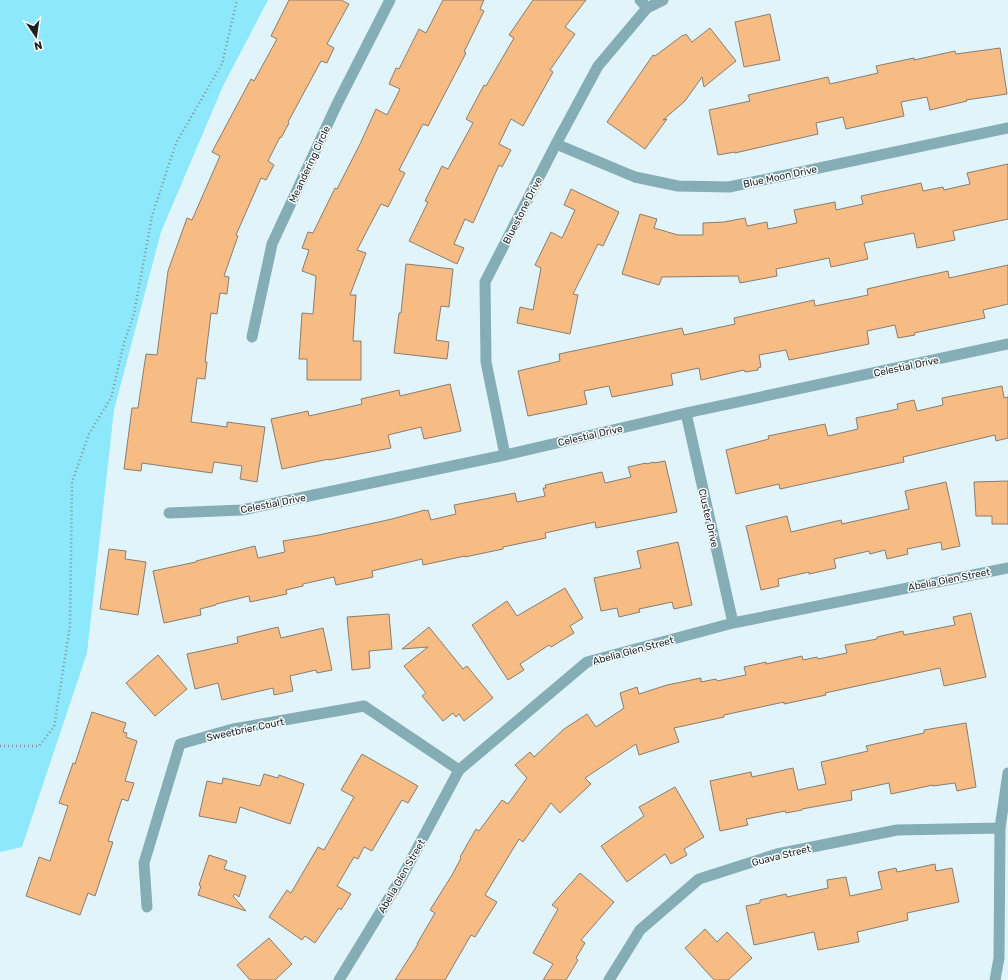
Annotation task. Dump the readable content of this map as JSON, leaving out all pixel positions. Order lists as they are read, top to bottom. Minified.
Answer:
{"streets":{"street":["Meandering Circle","Blue Moon Drive","Bluestone Drive","Celestial Drive","Cluster Drive","Abelia Glen Street","Sweetbrier Court","Guava Street"]},"crossings":[["Blue Moon Drive","Bluestone Drive"],["Bluestone Drive","Celestial Drive"],["Celestial Drive","Cluster Drive"],["Cluster Drive","Abelia Glen Street"],["Abelia Glen Street","Sweetbrier Court"]],"north":"bottom"}
